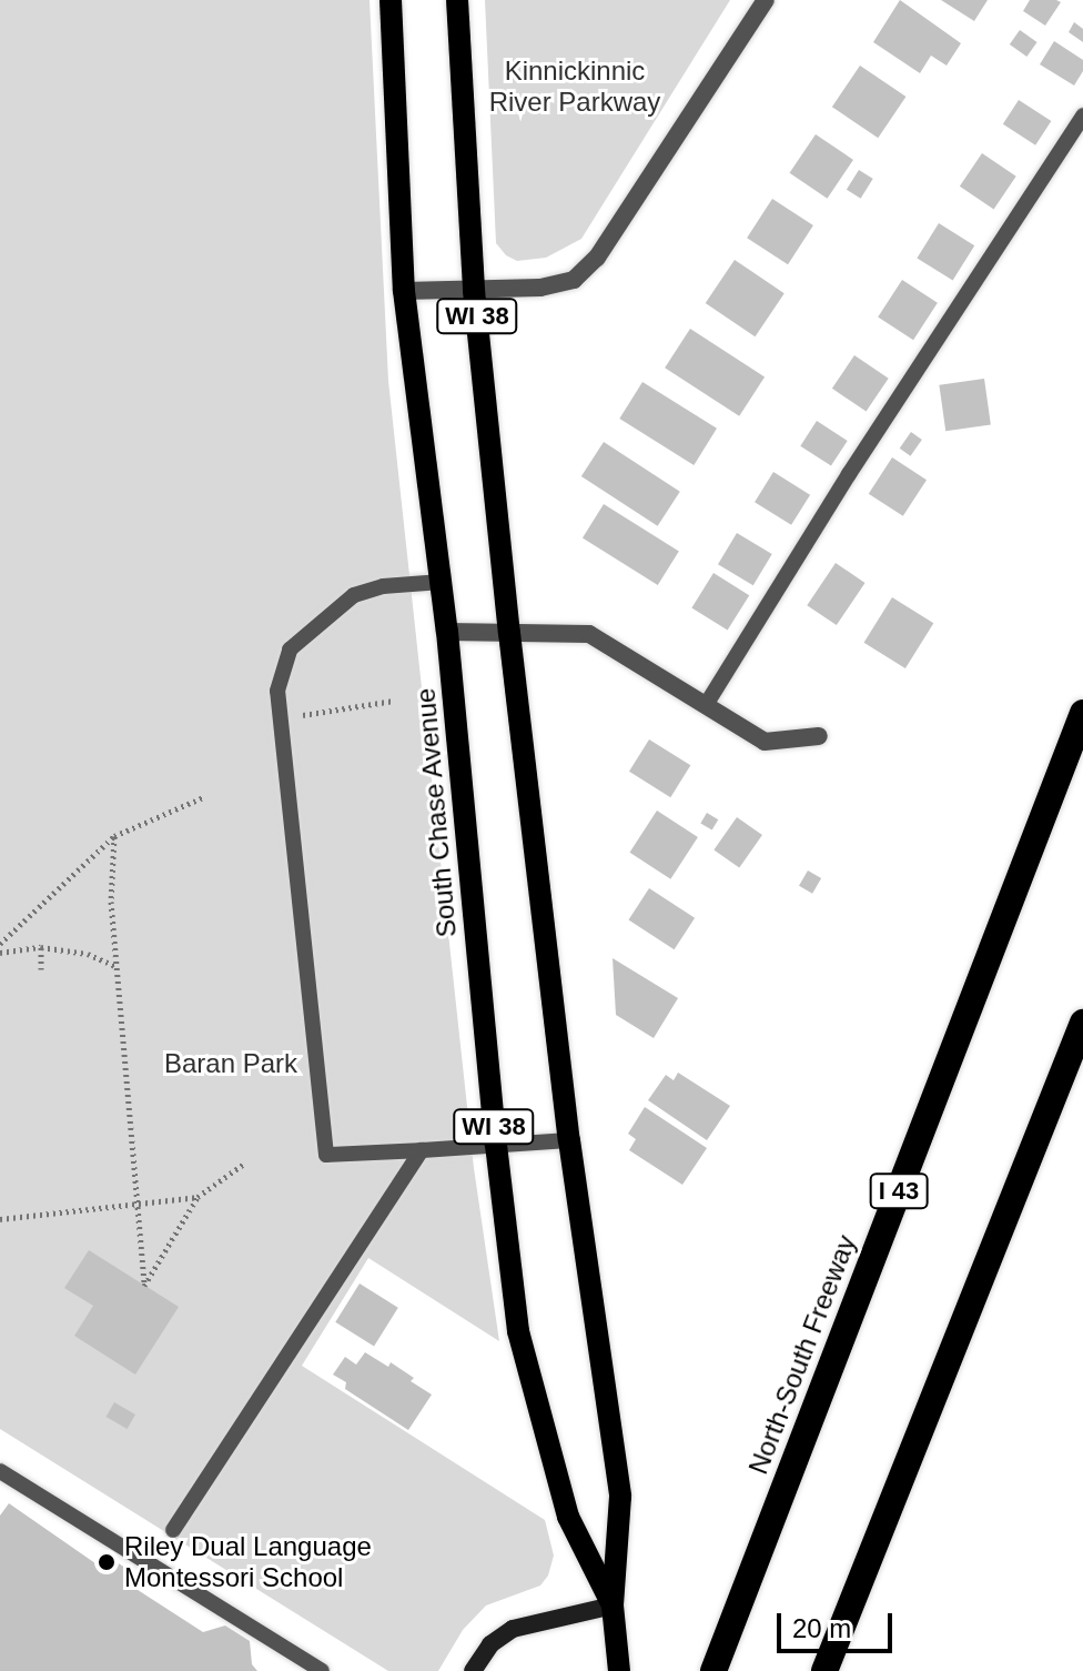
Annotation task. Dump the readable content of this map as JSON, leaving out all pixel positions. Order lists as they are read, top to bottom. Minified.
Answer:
{"streets":{"highway":["I 43","North-South Freeway"],"main road":["WI 38","South Chase Avenue"]},"parks":["Kinnickinnic River Parkway","Baran Park"],"places":["Riley Dual Language Montessori School"],"scale_bar":"20 m"}
